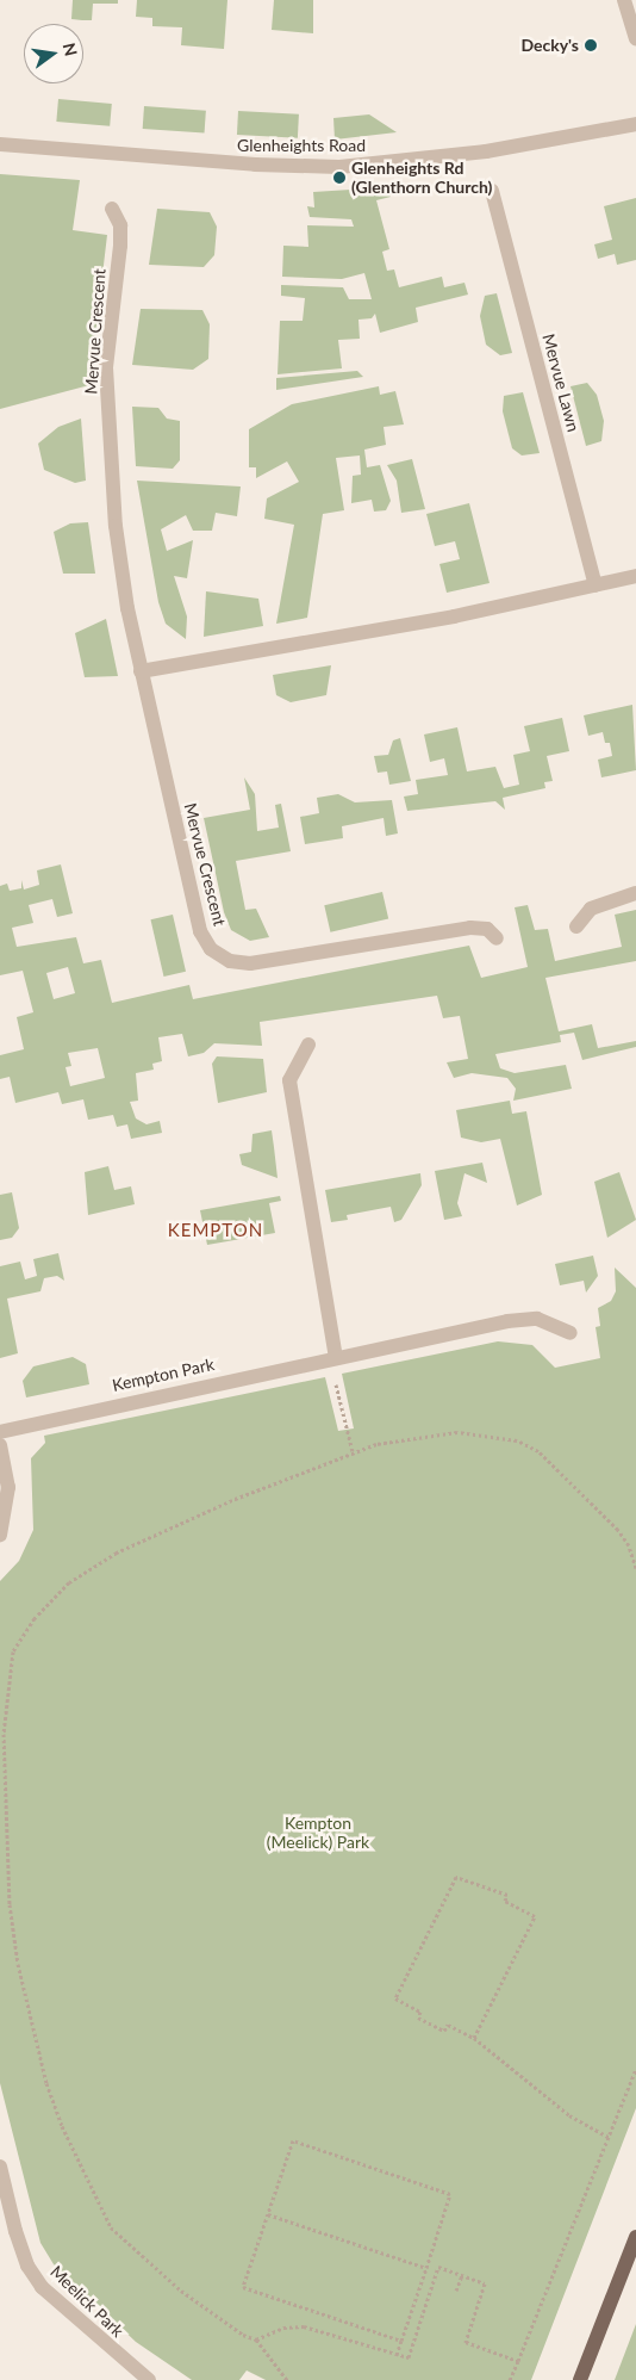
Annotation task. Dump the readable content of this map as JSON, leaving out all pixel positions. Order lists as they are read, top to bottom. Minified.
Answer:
{"streets":{"street":["Glenheights Road","Mervue Crescent","Mervue Lawn","Kempton Park","Meelick Park"]},"districts":["KEMPTON"],"parks":["Kempton (Meelick) Park"],"places":["Decky's","Glenheights Rd (Glenthorn Church)"],"north":"right"}
